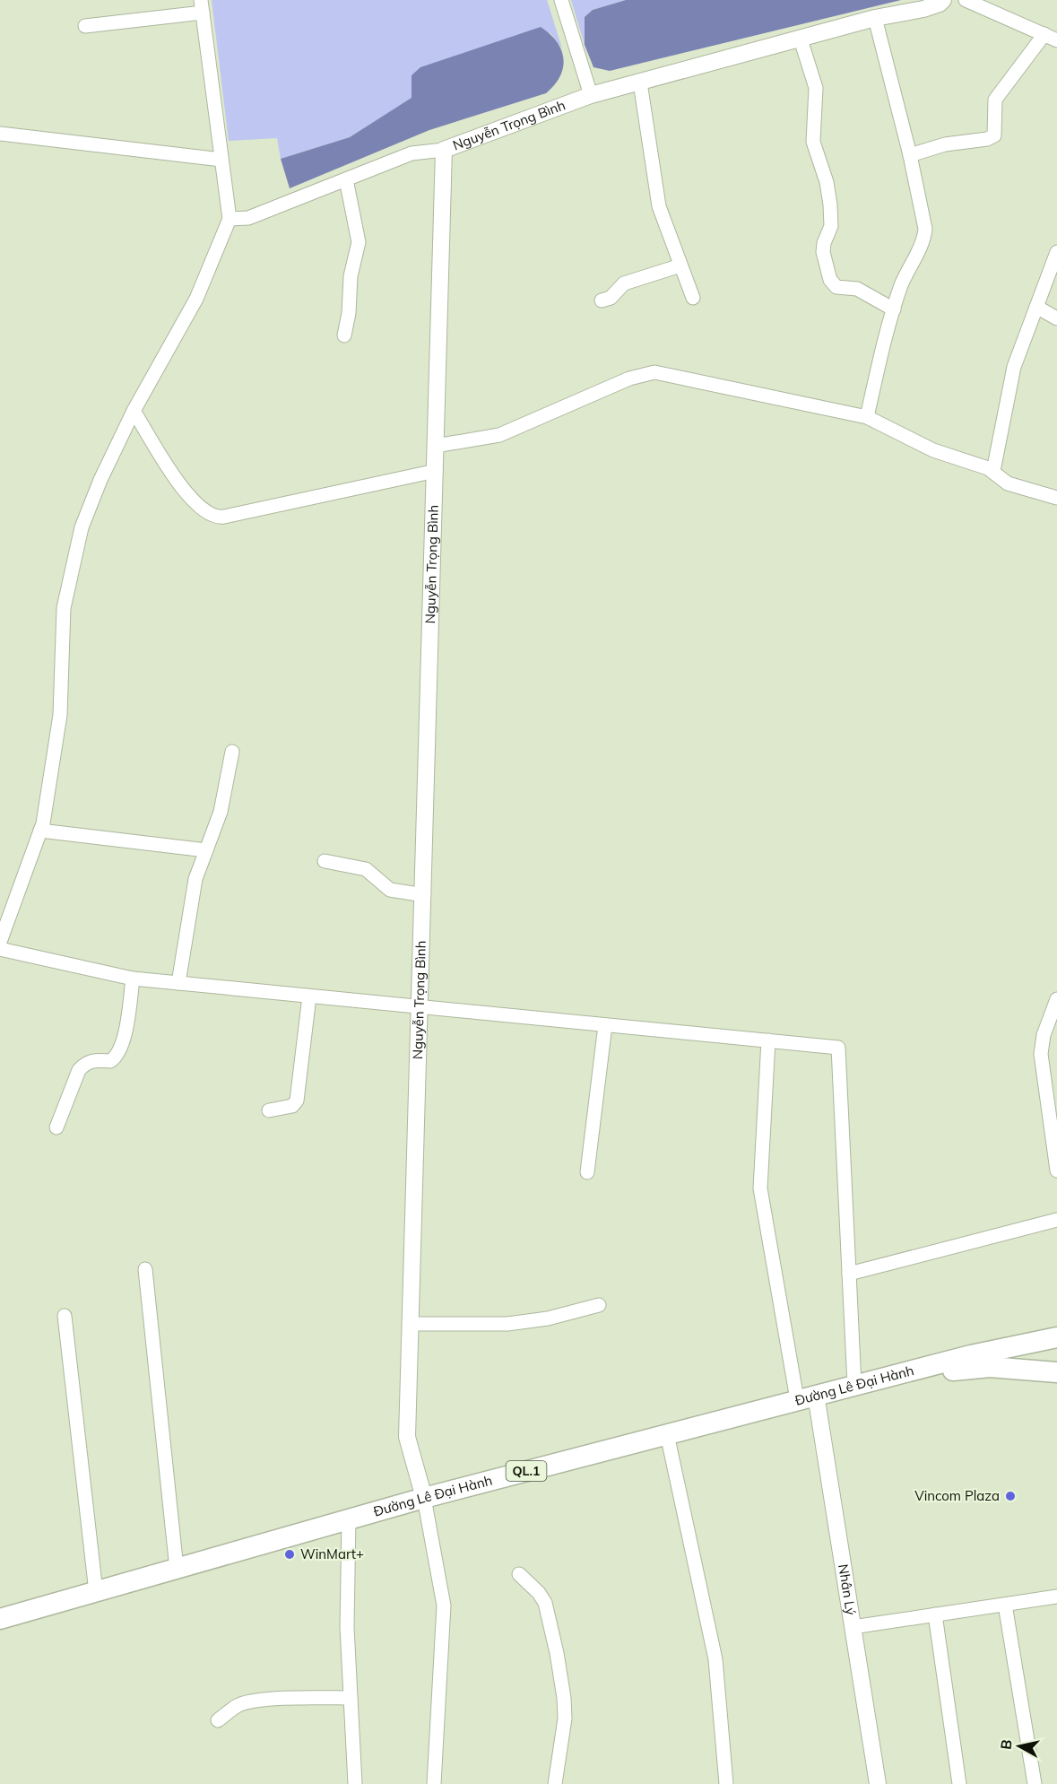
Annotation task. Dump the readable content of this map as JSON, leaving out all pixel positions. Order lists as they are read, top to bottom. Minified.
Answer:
{"streets":{"main road":["Đường Lê Đại Hành","QL.1"],"street":["Nguyễn Trọng Bình","Nhân Lý"]},"crossings":[["Nguyễn Trọng Bình","Đường Lê Đại Hành"],["Đường Lê Đại Hành","Nhân Lý"]],"places":["Vincom Plaza","WinMart+"],"north":"left"}
